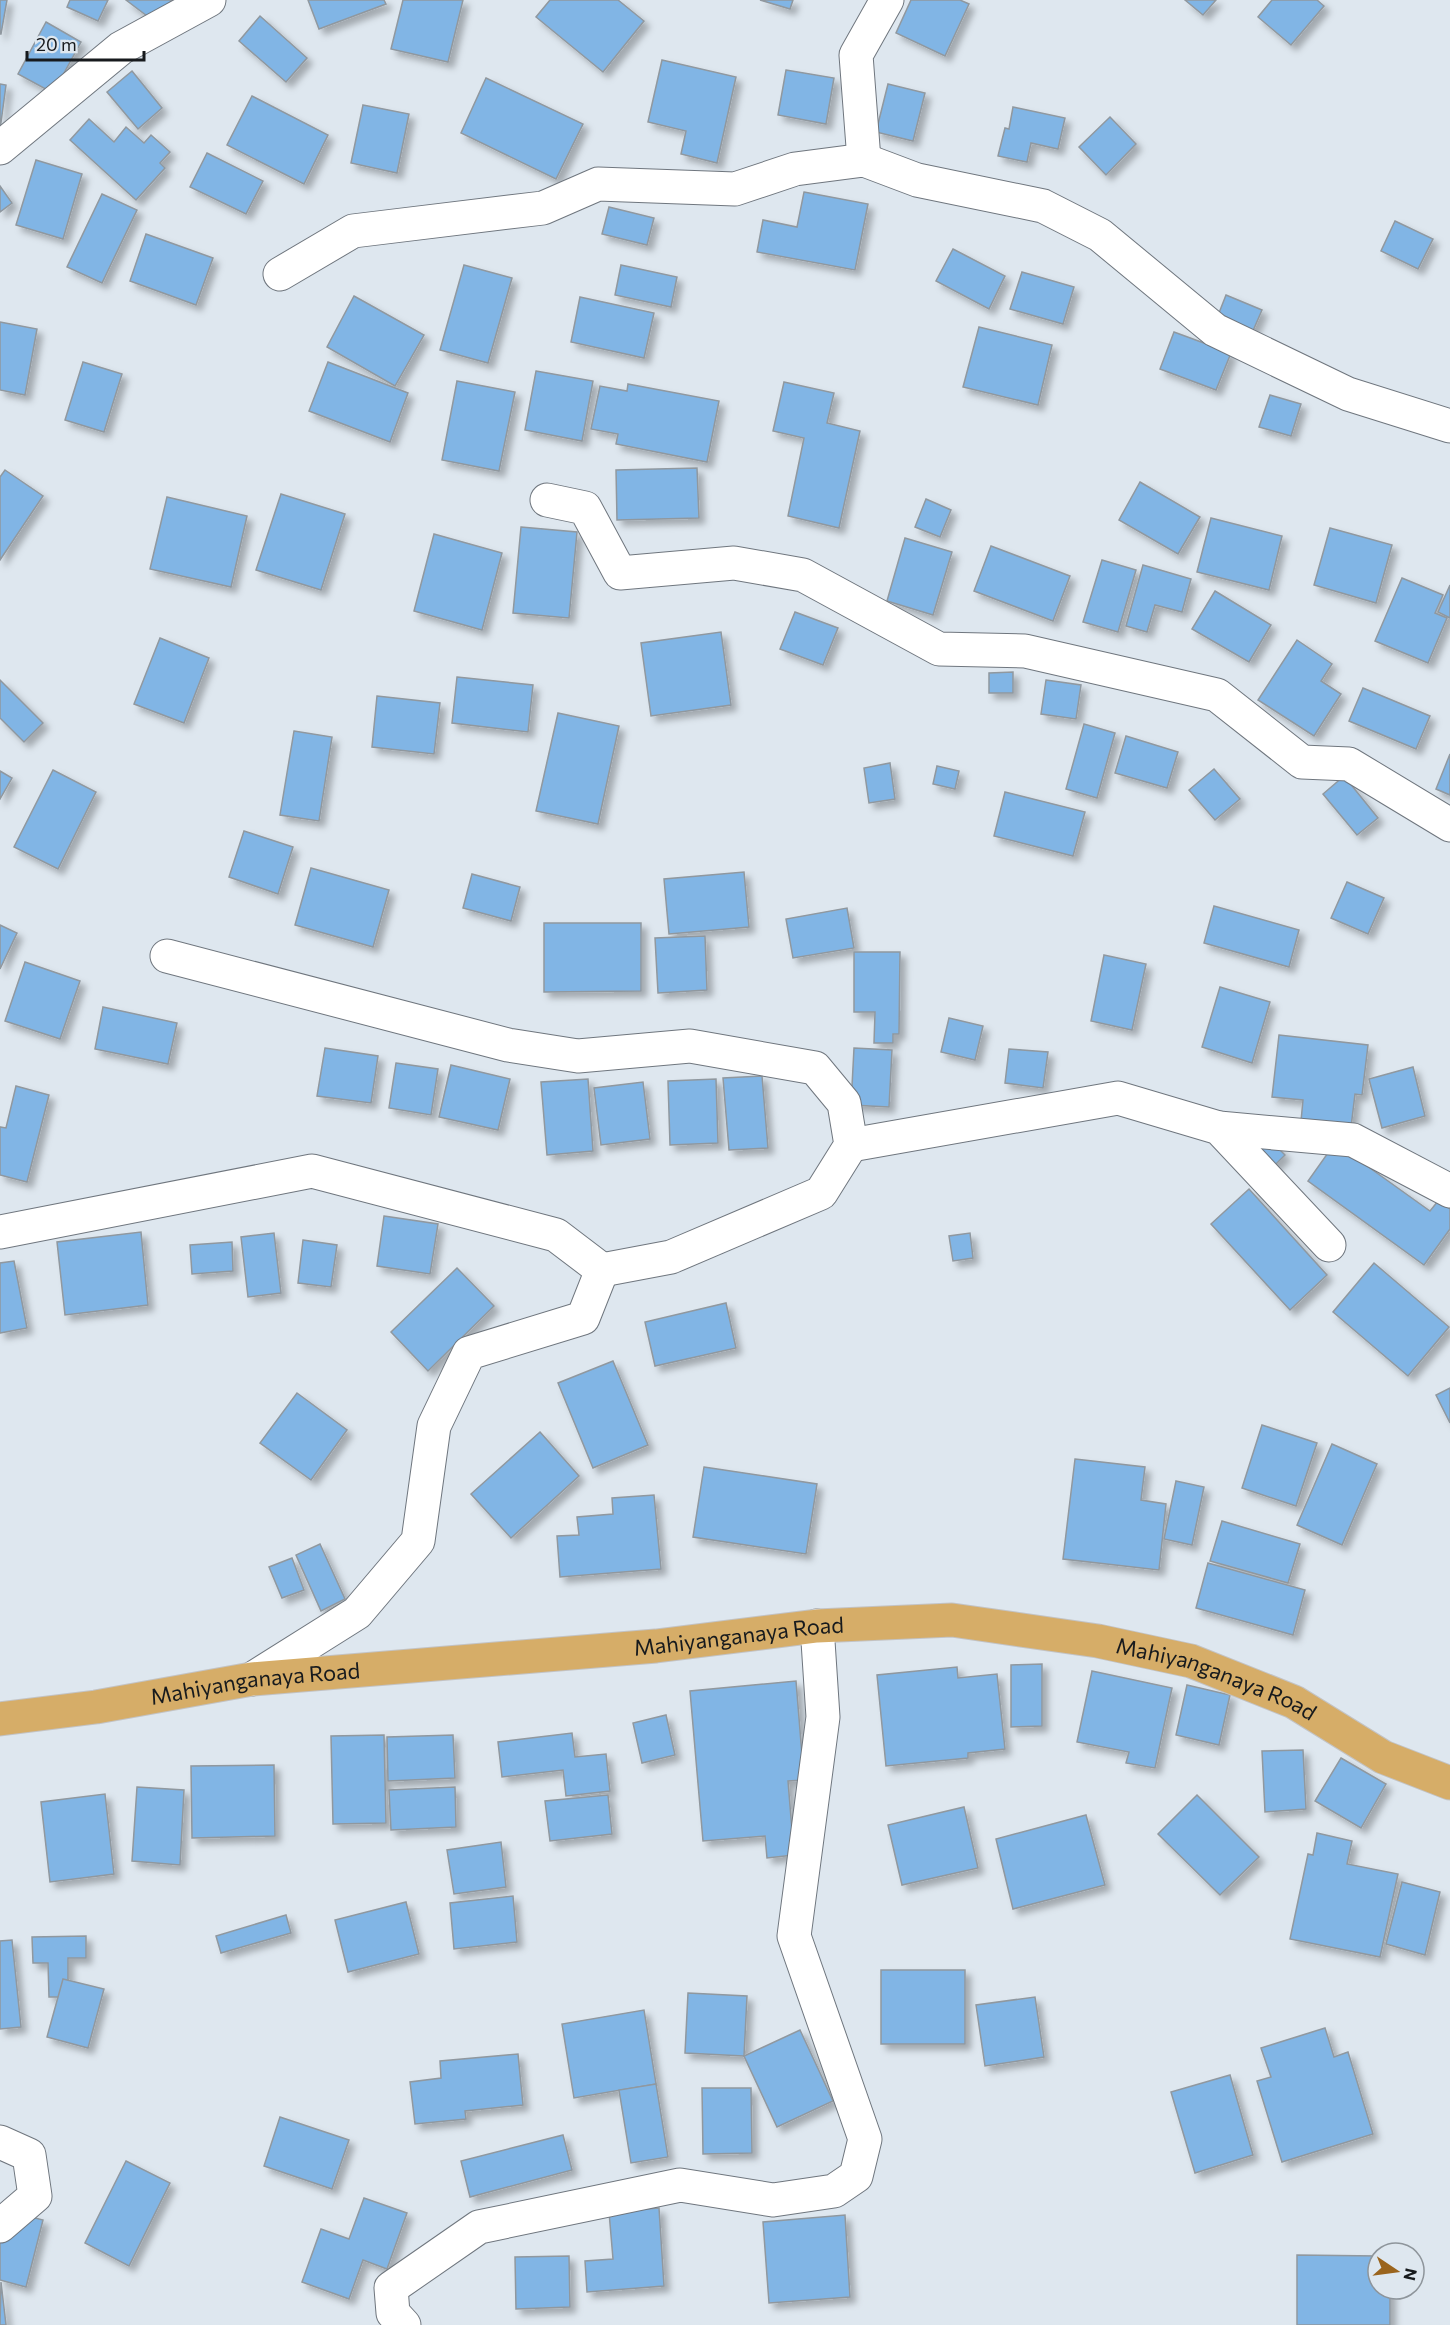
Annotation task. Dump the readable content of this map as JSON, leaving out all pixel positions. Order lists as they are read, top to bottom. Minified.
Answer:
{"streets":{"main road":["Mahiyanganaya Road"]},"scale_bar":"20 m","north":"right"}
